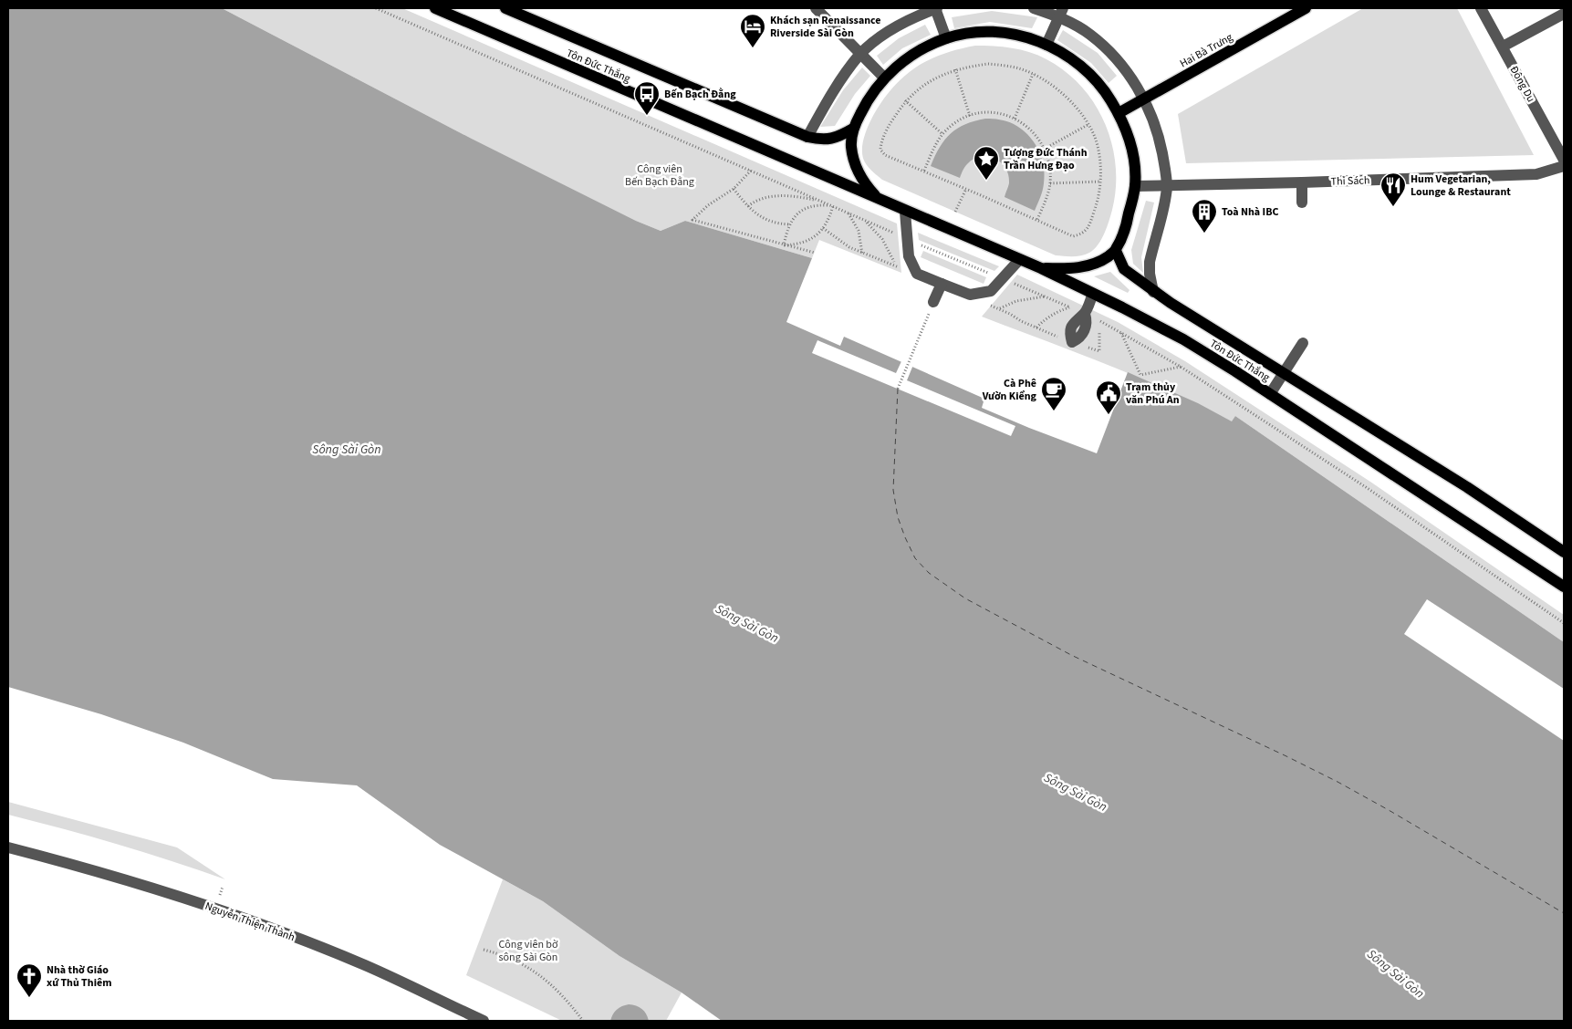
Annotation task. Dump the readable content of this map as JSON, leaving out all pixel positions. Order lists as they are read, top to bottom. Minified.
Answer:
{"streets":{"main road":["Hai Bà Trưng","Tôn Ðức Thắng","Tôn Đức Thắng"],"street":["Đông Du","Thi Sách","Nguyễn Thiện Thành"]},"crossings":[["Tôn Ðức Thắng","Tôn Đức Thắng"]],"water":["Sông Sài Gòn"],"parks":["Công viên Bến Bạch Đằng","Công viên bờ sông Sài Gòn"],"places":{"hotel":["Khách sạn Renaissance Riverside Sài Gòn"],"bus stop":["Bến Bạch Đằng"],"place":["Tượng Đức Thánh Trần Hưng Đạo"],"restaurant":["Hum Vegetarian, Lounge & Restaurant"],"building":["Toà Nhà IBC"],"cafe":["Cà Phê Vườn Kiểng"],"public building":["Trạm thủy văn Phú An"],"church":["Nhà thờ Giáo xứ Thủ Thiêm"]}}
